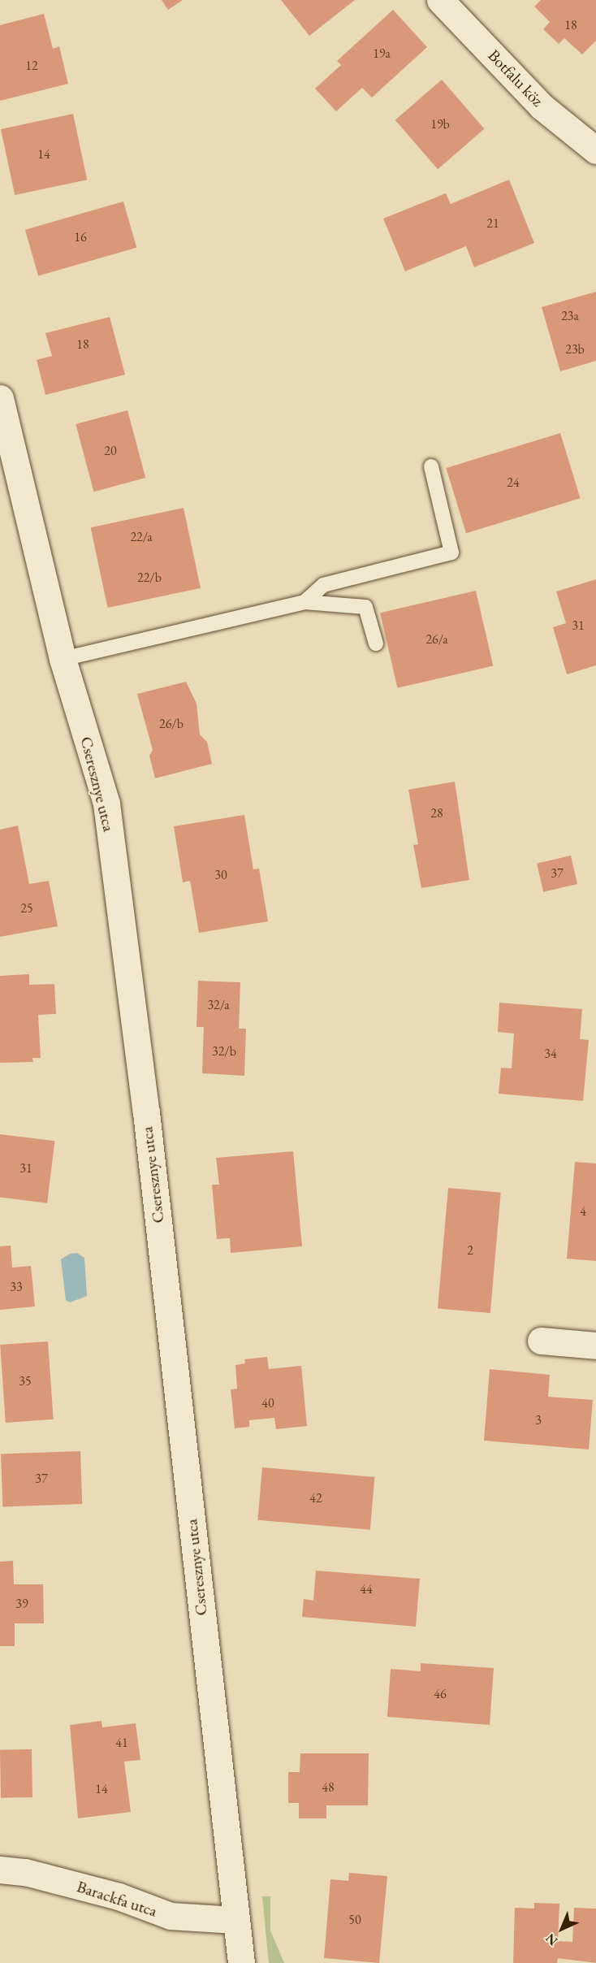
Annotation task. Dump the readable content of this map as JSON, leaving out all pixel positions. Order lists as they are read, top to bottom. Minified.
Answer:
{"streets":{"street":["Botfalu köz","Cseresznye utca","Barackfa utca"]},"crossings":[["Cseresznye utca","Barackfa utca"]],"house_numbers":["18","19a","12","19b","14","21","16","23a","18","23b","20","24","22/a","22/b","31","26/a","26/b","28","37","30","25","32/a","32/b","34","31","4","2","33","35","40","3","37","42","44","39","46","41","48","14","50"],"north":"bottom left"}
